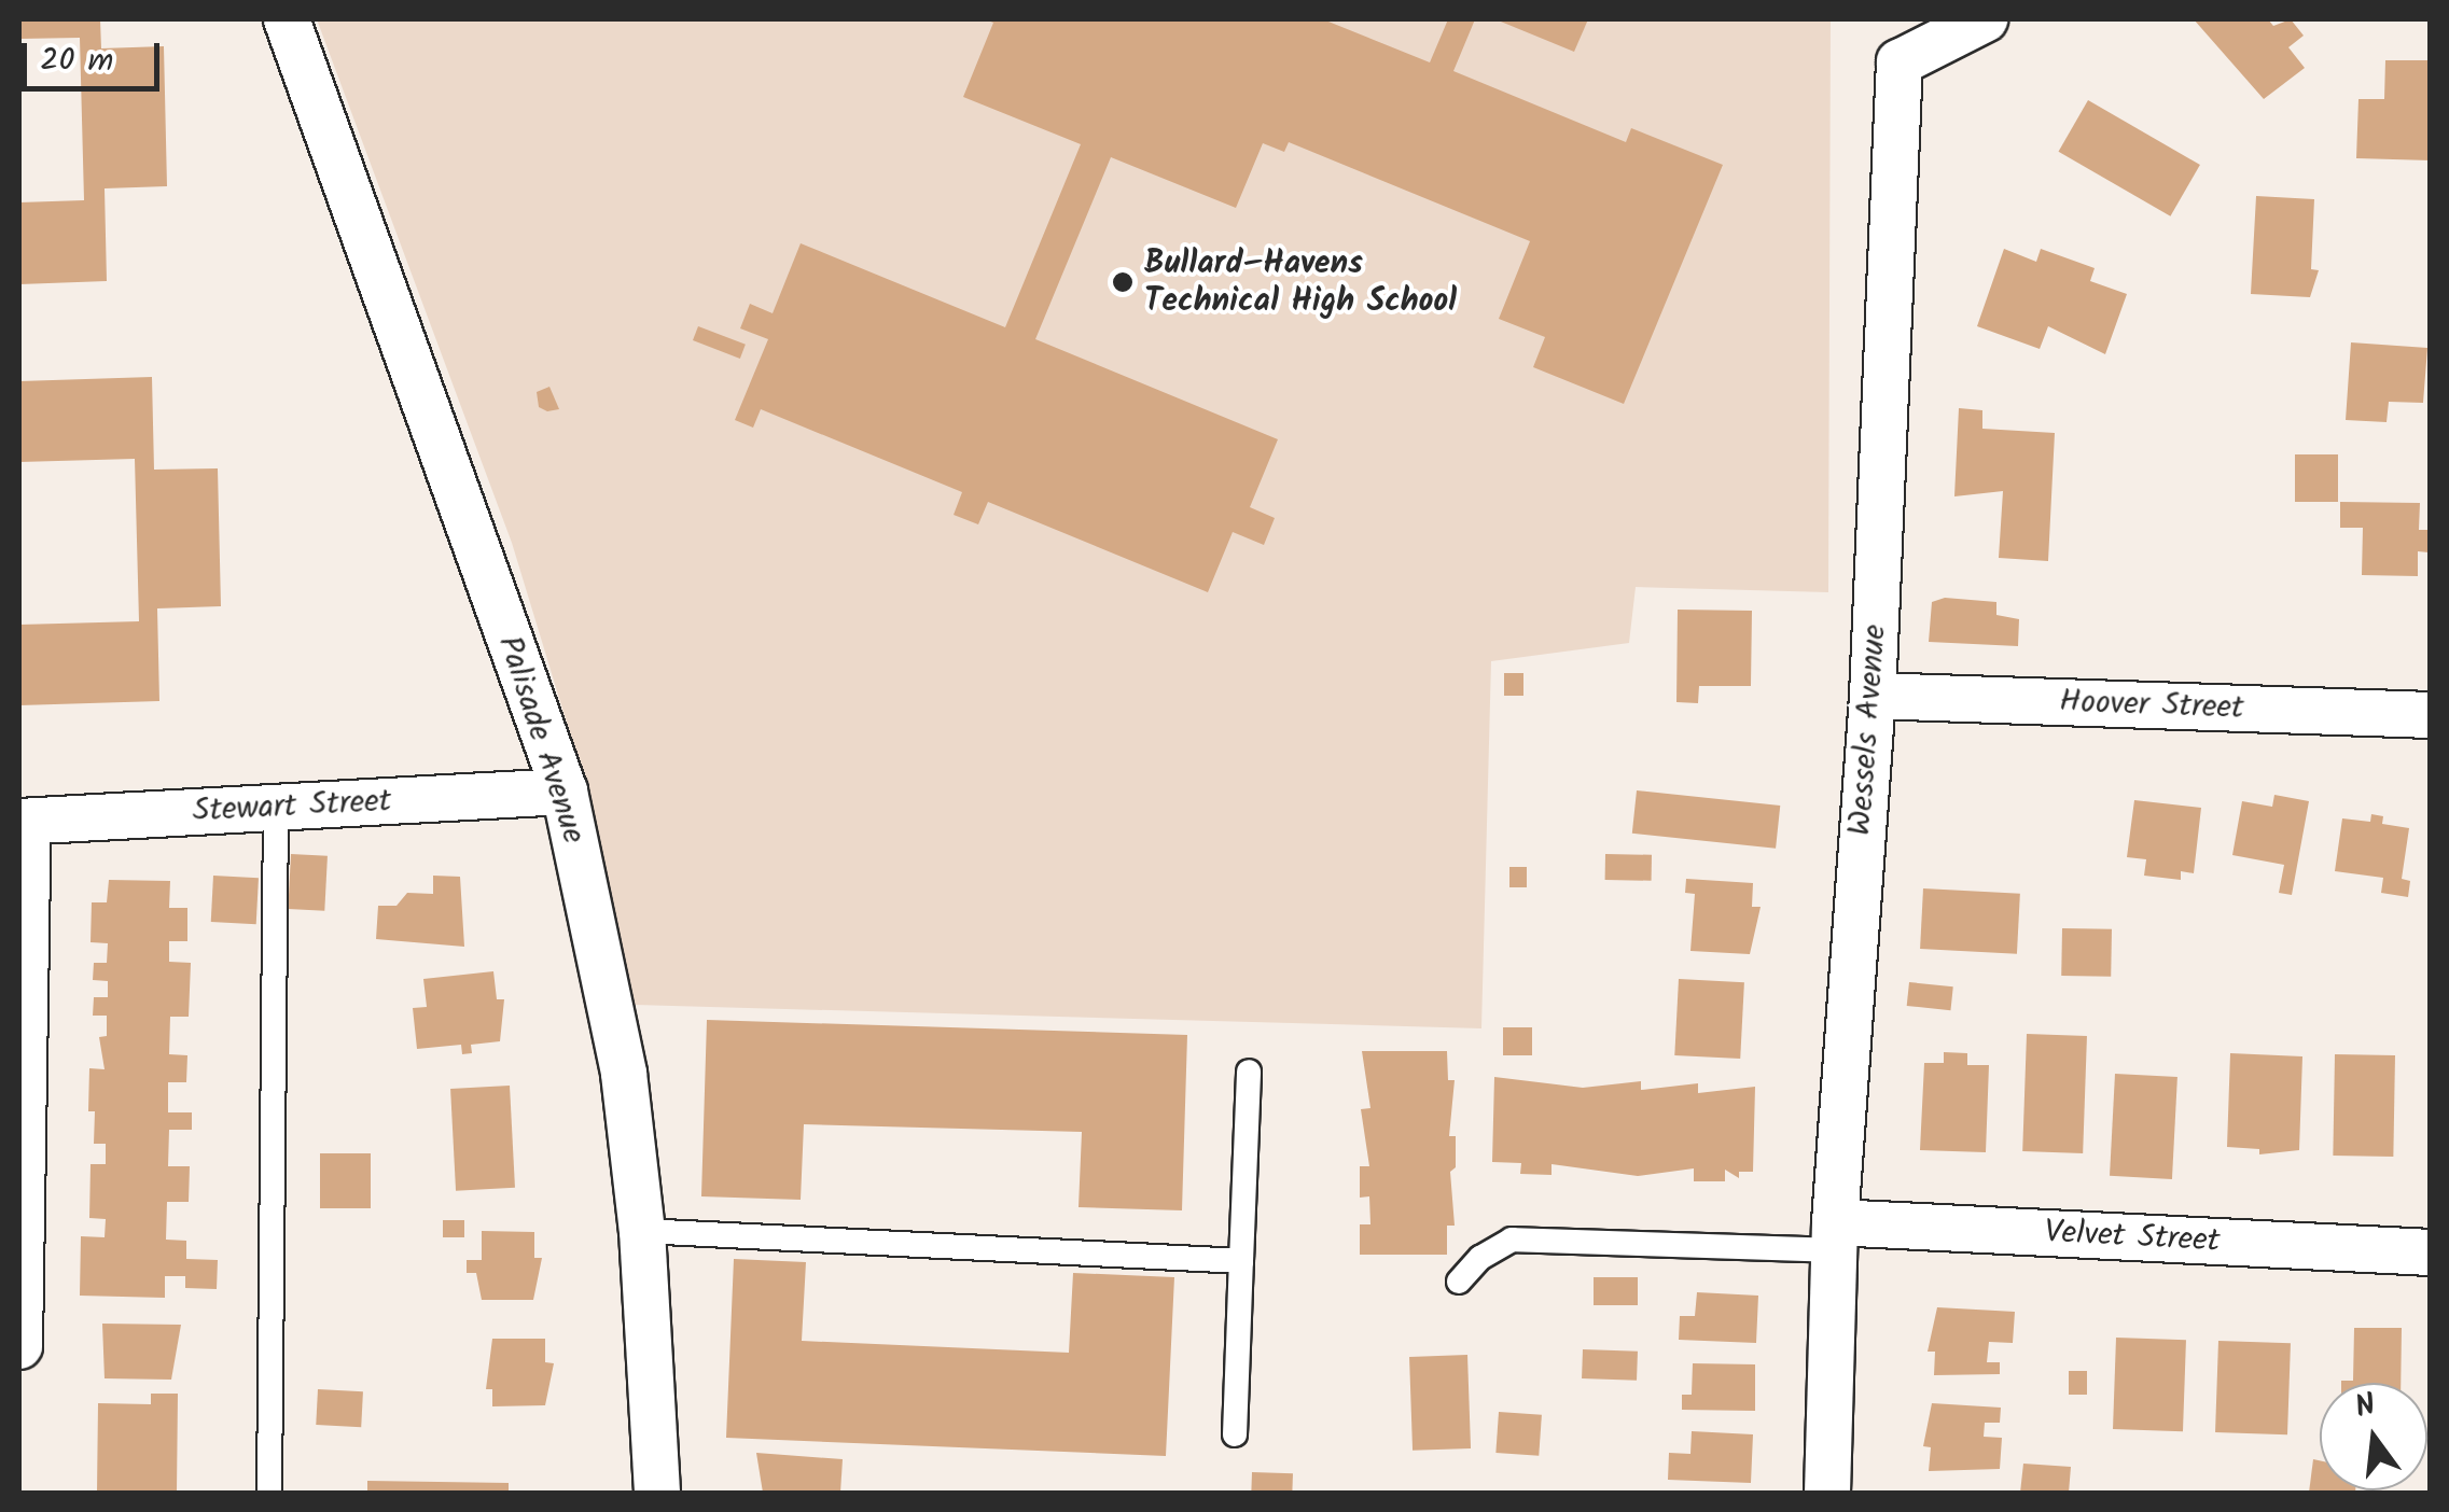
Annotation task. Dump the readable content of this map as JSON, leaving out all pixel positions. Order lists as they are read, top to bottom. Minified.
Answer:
{"streets":{"street":["Hoover Street","Wessels Avenue","Palisade Avenue","Stewart Street","Velvet Street"]},"crossings":[["Hoover Street","Wessels Avenue"],["Wessels Avenue","Velvet Street"],["Palisade Avenue","Stewart Street"]],"places":["Bullard–Havens Technical High School"],"scale_bar":"20 m","north":"top"}
